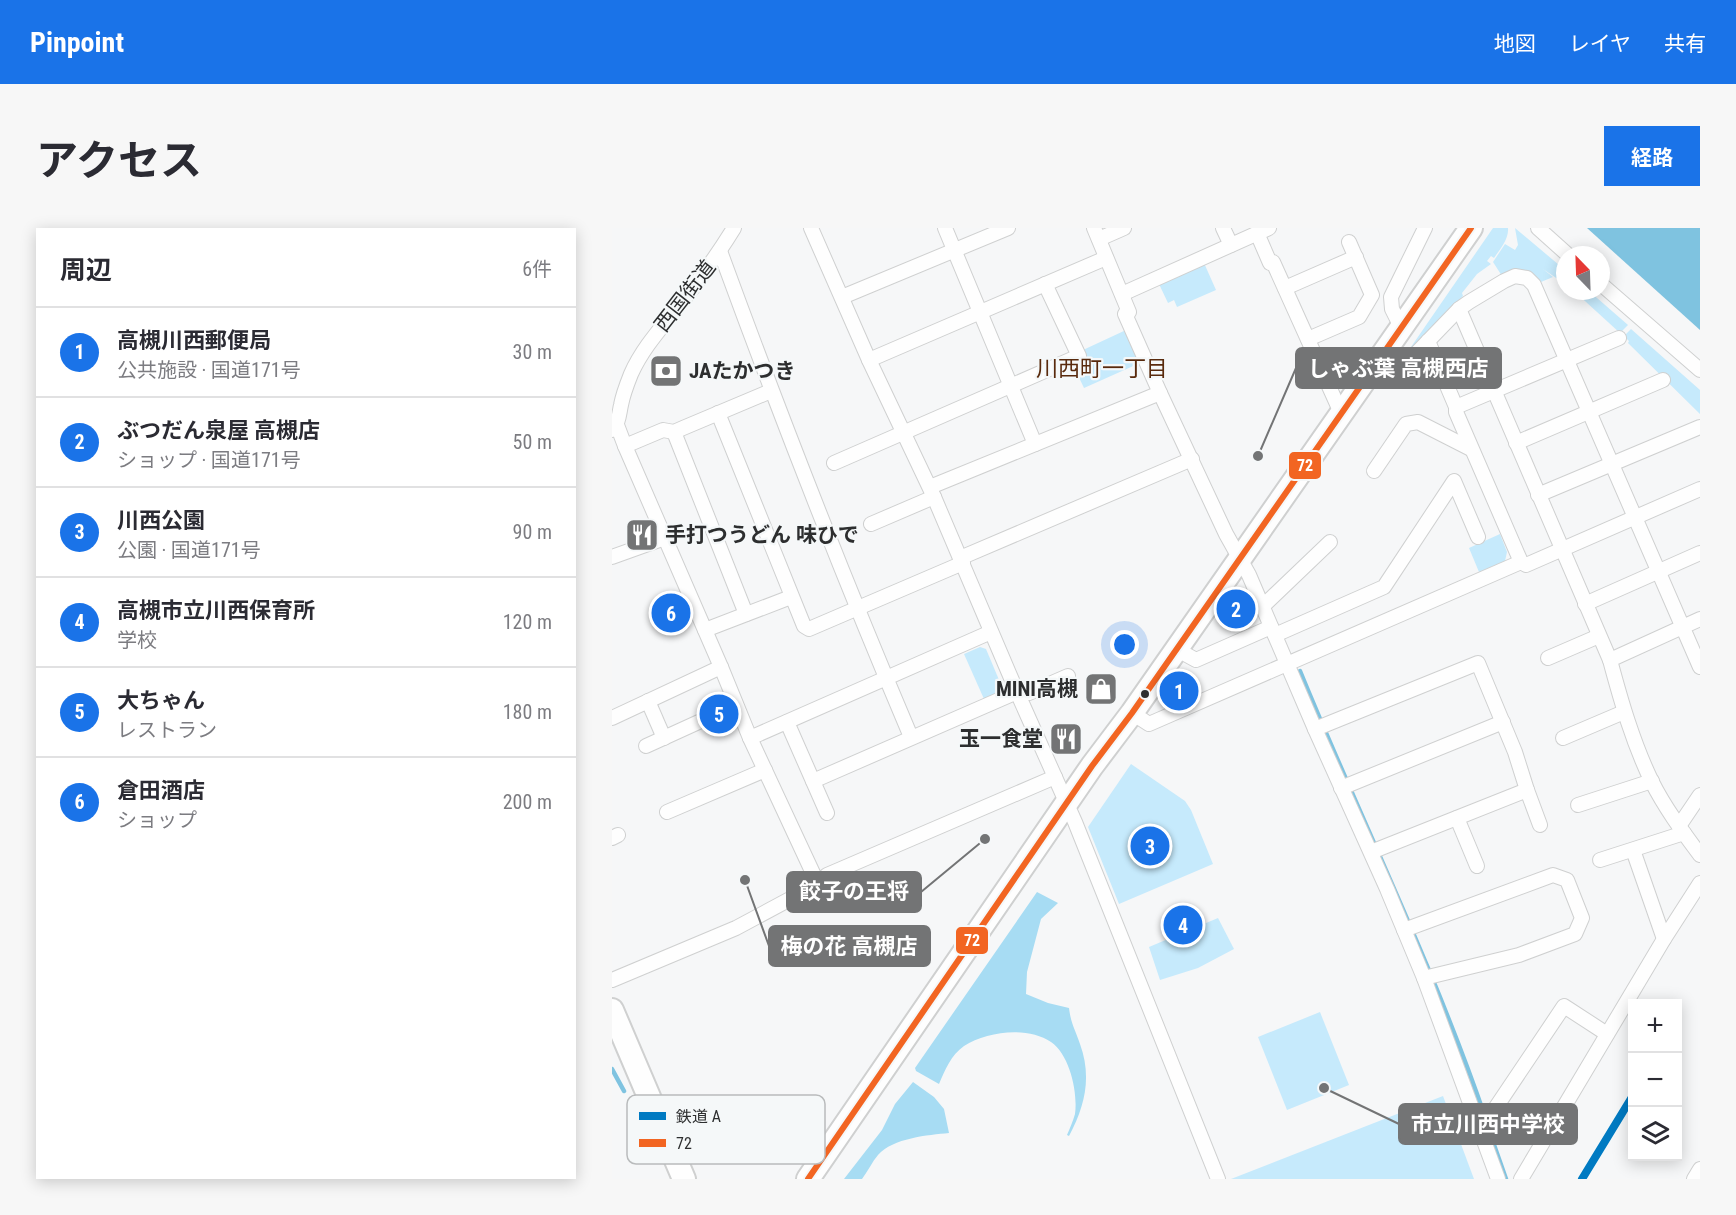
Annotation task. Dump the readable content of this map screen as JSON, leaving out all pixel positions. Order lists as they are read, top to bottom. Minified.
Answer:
{"streets":{"street":["西国街道"]},"districts":["川西町一丁目"],"places":{"bank":["JAたかつき"],"other":["しゃぶ葉 高槻西店","餃子の王将","梅の花 高槻店","市立川西中学校"],"restaurant":["手打つうどん 味ひで","玉一食堂"],"shop":["MINI高槻"]},"lines":["transit line 72","rail line A"],"legend":["鉄道 A","72"],"north":"top left","page":{"header":"Pinpoint","nav":["地図","レイヤ","共有"],"title":"アクセス","buttons":"経路","heading":["周辺","6件"],"list":[{"mark":"1","name":"高槻川西郵便局","note":"公共施設 · 国道171号","value":"30 m"},{"mark":"2","name":"ぶつだん泉屋 高槻店","note":"ショップ · 国道171号","value":"50 m"},{"mark":"3","name":"川西公園","note":"公園 · 国道171号","value":"90 m"},{"mark":"4","name":"高槻市立川西保育所","note":"学校","value":"120 m"},{"mark":"5","name":"大ちゃん","note":"レストラン","value":"180 m"},{"mark":"6","name":"倉田酒店","note":"ショップ","value":"200 m"}],"pins":["2","6","1","5","3","4"],"map_buttons":["+","−"]}}
